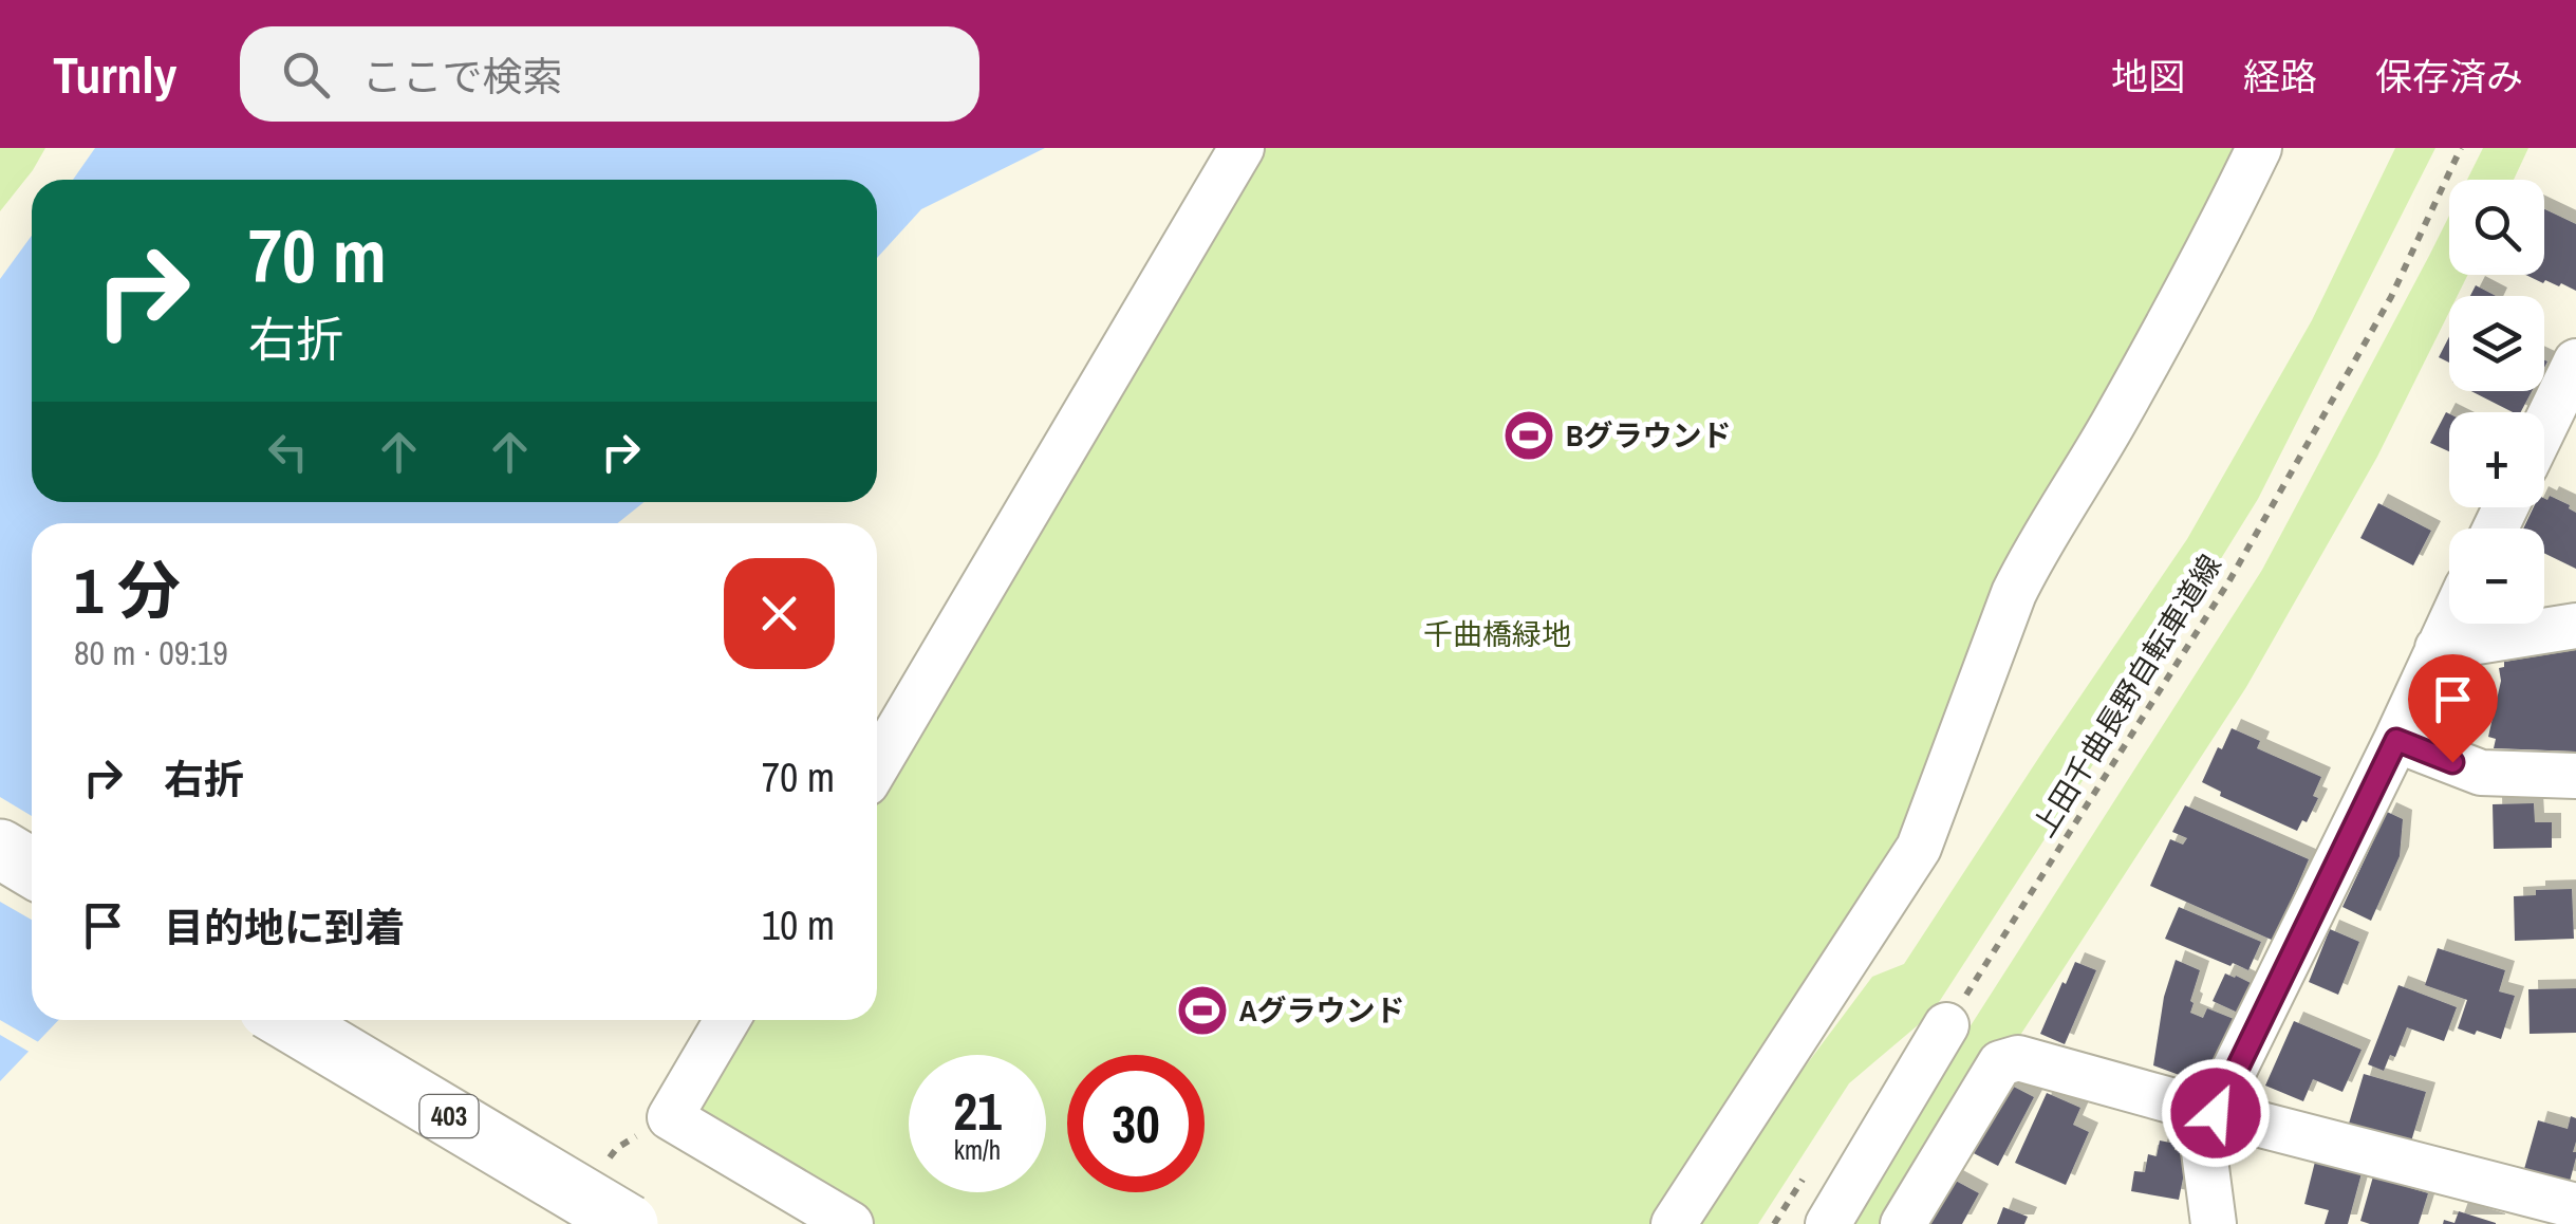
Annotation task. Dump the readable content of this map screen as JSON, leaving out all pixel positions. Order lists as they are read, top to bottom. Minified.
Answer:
{"streets":{"highway":["403"],"path":["上田千曲長野自転車道線"]},"parks":["千曲橋緑地"],"places":{"sports":["Bグラウンド","Aグラウンド"]},"page":{"header":"Turnly","search":"ここで検索","nav":["地図","経路","保存済み"],"map_buttons":["+","−"],"turn":["70 m","右折"],"heading":["1 分","80 m · 09:19"],"list":[{"name":"右折","value":"70 m"},{"name":"目的地に到着","value":"10 m"}],"speed":"21 km/h","limit":"30"}}
